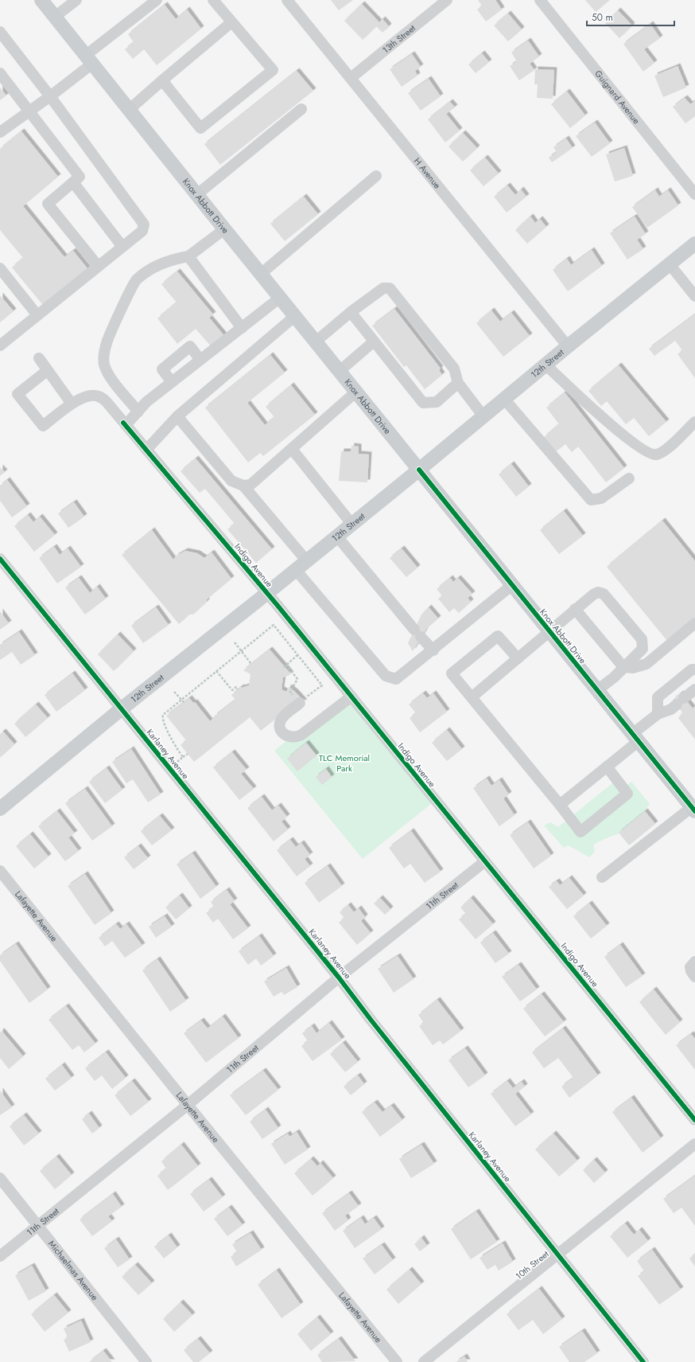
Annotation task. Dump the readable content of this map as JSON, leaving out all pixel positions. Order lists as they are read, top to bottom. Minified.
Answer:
{"streets":{"main road":["Knox Abbott Drive","12th Street"],"street":["13th Street","Guignard Avenue","H Avenue","Indigo Avenue","Karlaney Avenue","11th Street","Lafayette Avenue","10th Street","Michaelmas Avenue"]},"crossings":[["13th Street","H Avenue"],["H Avenue","12th Street"],["Knox Abbott Drive","12th Street"],["12th Street","Indigo Avenue"],["12th Street","Karlaney Avenue"],["Indigo Avenue","11th Street"],["Karlaney Avenue","11th Street"],["Karlaney Avenue","10th Street"],["11th Street","Lafayette Avenue"],["11th Street","Michaelmas Avenue"]],"parks":["TLC Memorial Park"],"scale_bar":"50 m"}
